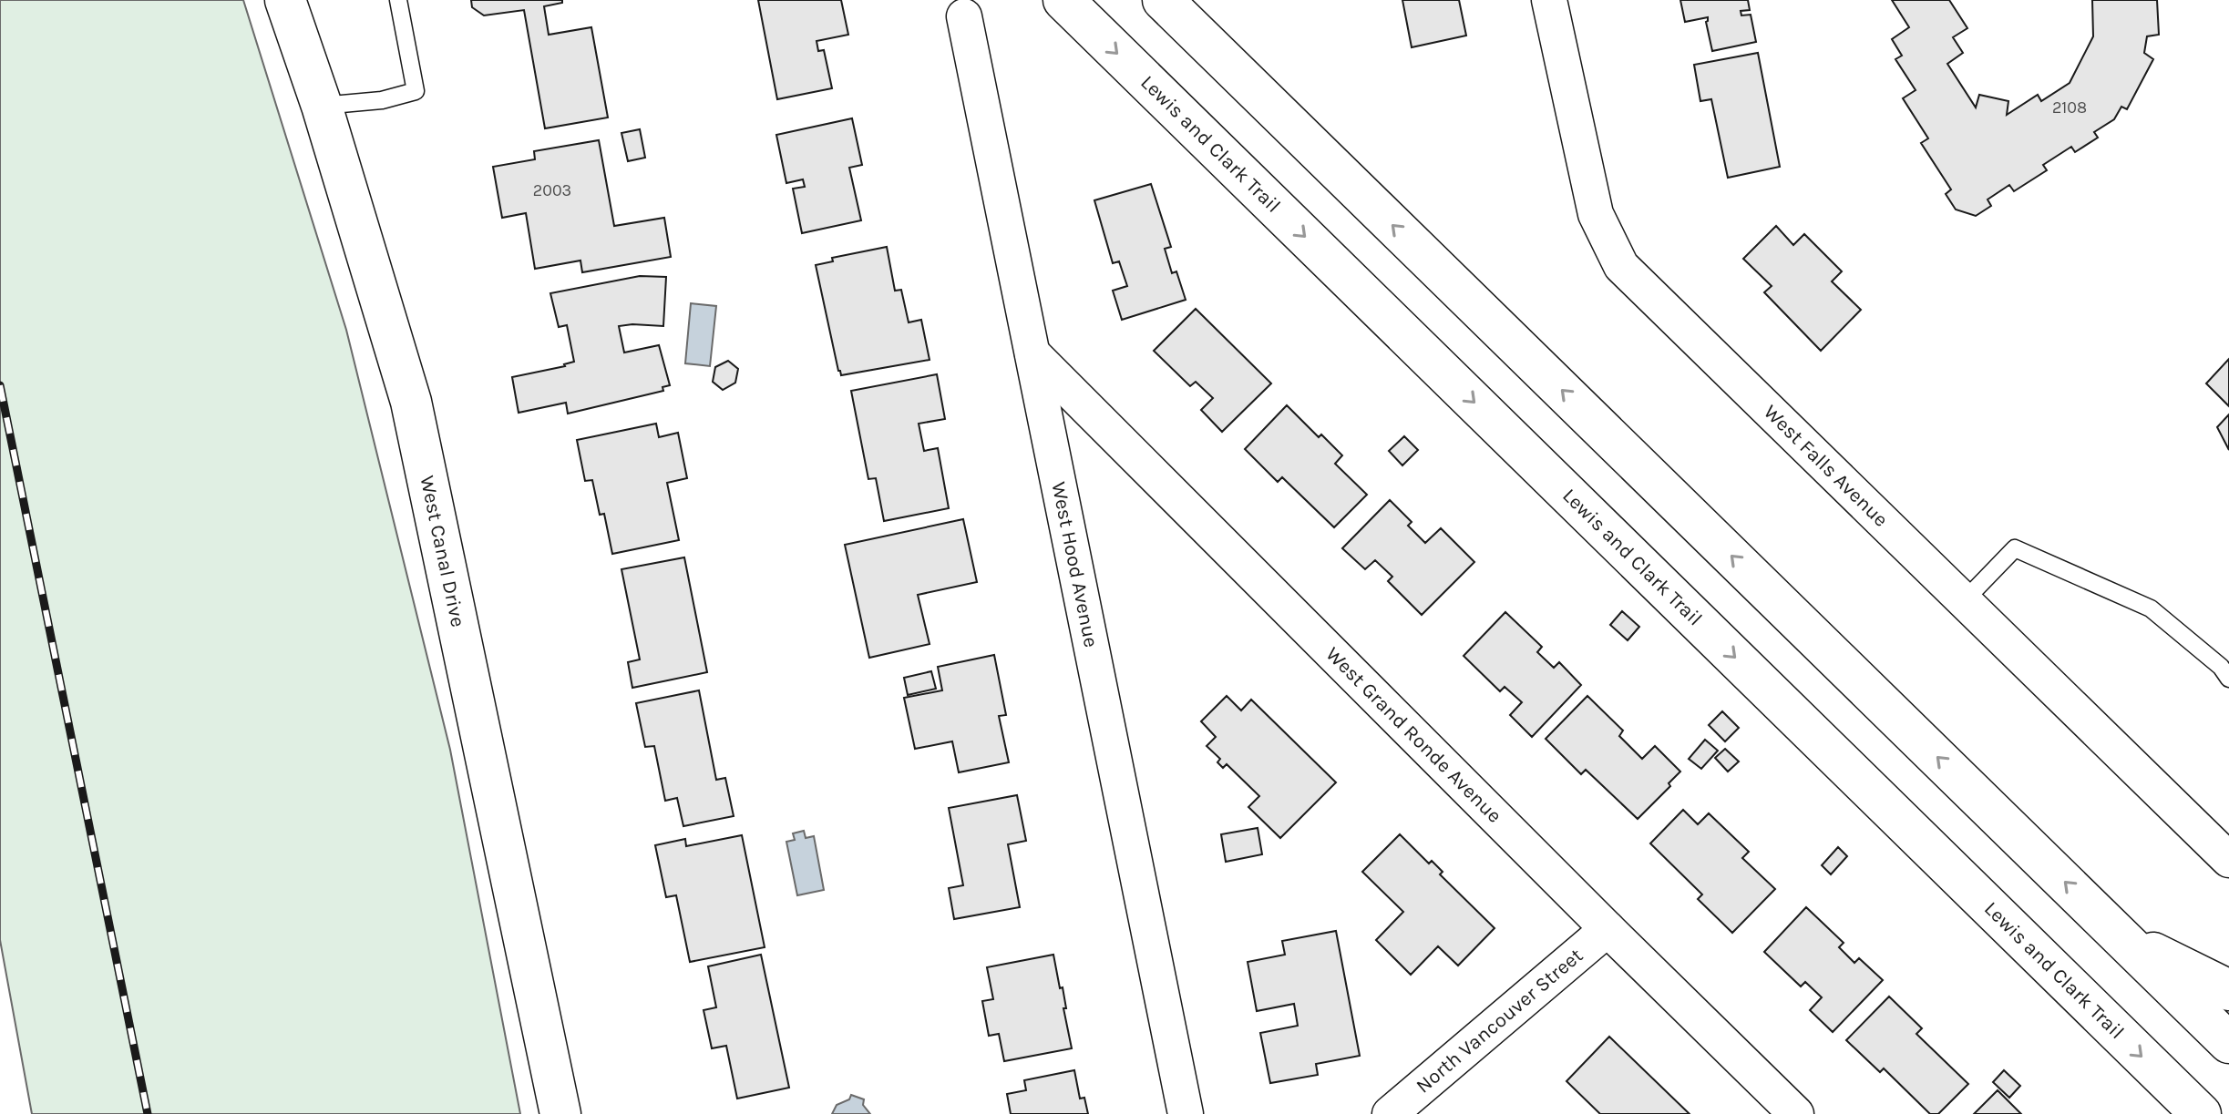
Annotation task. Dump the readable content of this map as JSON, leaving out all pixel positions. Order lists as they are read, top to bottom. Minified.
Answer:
{"streets":{"main road":["Lewis and Clark Trail","West Canal Drive"],"street":["West Falls Avenue","West Hood Avenue","West Grand Ronde Avenue","North Vancouver Street"]},"crossings":[["West Hood Avenue","West Grand Ronde Avenue"],["West Grand Ronde Avenue","North Vancouver Street"]],"house_numbers":["2108","2003"]}
